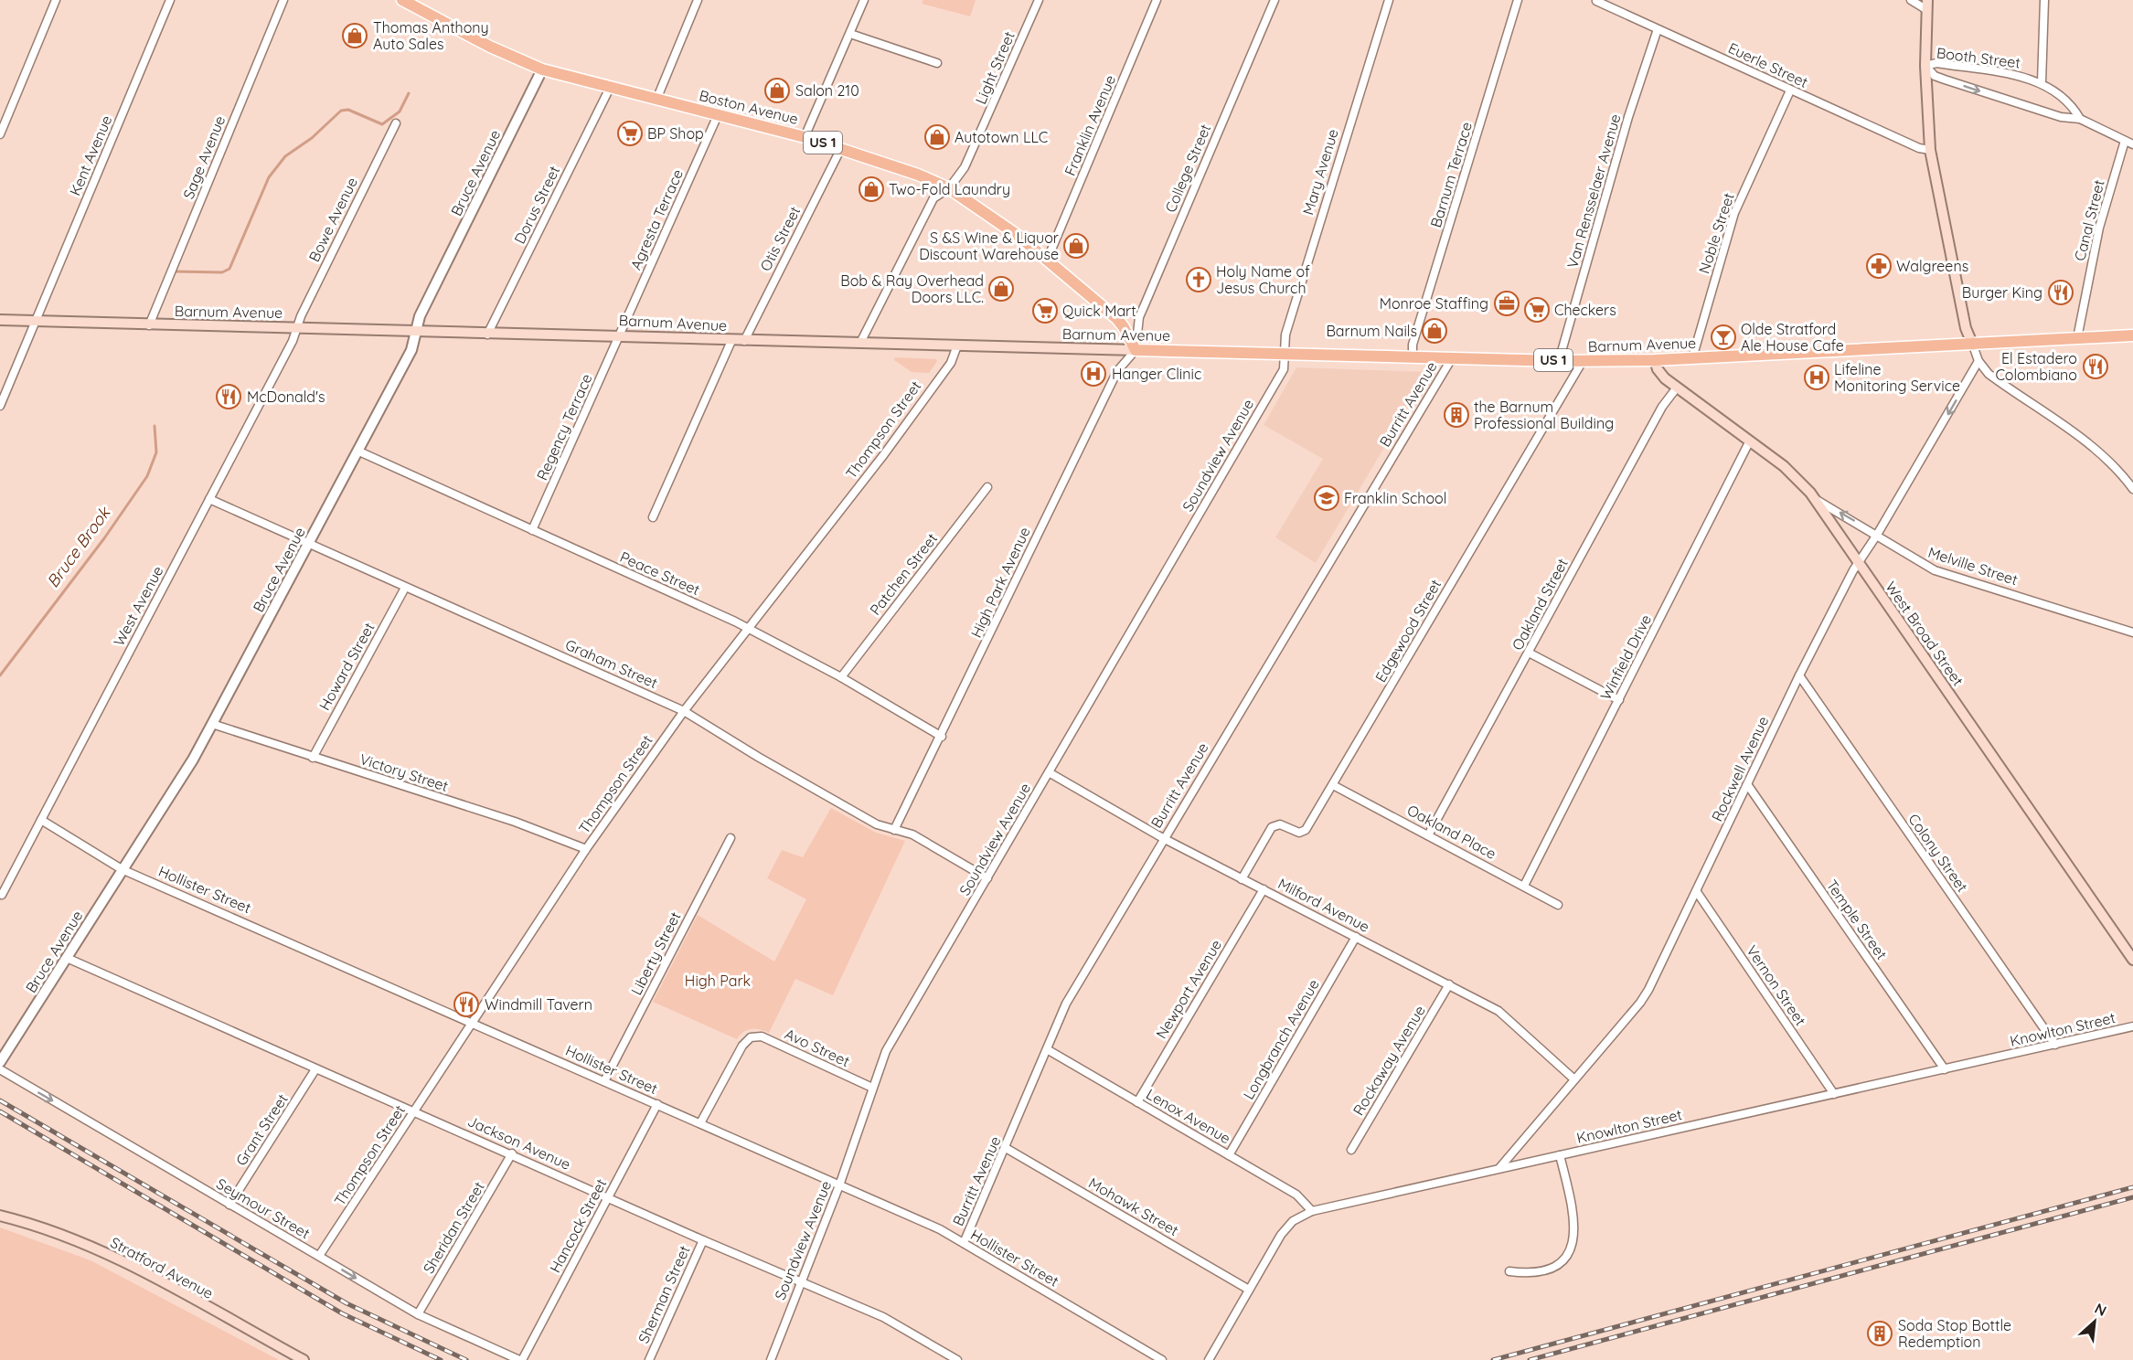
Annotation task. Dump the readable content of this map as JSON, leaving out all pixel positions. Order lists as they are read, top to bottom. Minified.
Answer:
{"streets":{"main road":["Boston Avenue","US 1","Barnum Avenue","West Broad Street","Stratford Avenue"],"street":["Booth Street","Euerle Street","Light Street","Franklin Avenue","Kent Avenue","Sage Avenue","College Street","Mary Avenue","Bruce Avenue","Barnum Terrace","Van Rensselaer Avenue","Dorus Street","Bowe Avenue","Agresta Terrace","Canal Street","Noble Street","Otis Street","Burritt Avenue","Regency Terrace","Thompson Street","Soundview Avenue","Melville Street","Peace Street","Patchen Street","High Park Avenue","Oakland Street","West Avenue","Edgewood Street","Winfield Drive","Graham Street","Howard Street","Rockwell Avenue","Victory Street","Oakland Place","Colony Street","Hollister Street","Milford Avenue","Temple Street","Liberty Street","Vernon Street","Newport Avenue","Knowlton Street","Longbranch Avenue","Avo Street","Rockaway Avenue","Lenox Avenue","Grant Street","Jackson Avenue","Mohawk Street","Seymour Street","Hancock Street","Sheridan Street","Sherman Street"]},"crossings":[["Booth Street","Canal Street"],["Euerle Street","Van Rensselaer Avenue"],["Euerle Street","Noble Street"],["Light Street","Boston Avenue"],["Light Street","Barnum Avenue"],["Boston Avenue","Franklin Avenue"],["Boston Avenue","College Street"],["Boston Avenue","Bruce Avenue"],["Boston Avenue","Dorus Street"],["Boston Avenue","Agresta Terrace"],["Boston Avenue","Otis Street"],["Boston Avenue","Barnum Avenue"],["Boston Avenue","High Park Avenue"],["Kent Avenue","Barnum Avenue"],["Sage Avenue","Barnum Avenue"],["College Street","Barnum Avenue"],["College Street","High Park Avenue"],["Mary Avenue","Barnum Avenue"],["Mary Avenue","Soundview Avenue"],["Bruce Avenue","Barnum Avenue"],["Bruce Avenue","Peace Street"],["Bruce Avenue","Graham Street"],["Bruce Avenue","Victory Street"],["Bruce Avenue","Hollister Street"],["Bruce Avenue","Jackson Avenue"],["Barnum Terrace","Barnum Avenue"],["Van Rensselaer Avenue","Barnum Avenue"],["Dorus Street","Barnum Avenue"],["Bowe Avenue","Barnum Avenue"],["Bowe Avenue","West Avenue"],["Agresta Terrace","Barnum Avenue"],["Agresta Terrace","Regency Terrace"],["Canal Street","Barnum Avenue"],["Noble Street","Barnum Avenue"],["Otis Street","Barnum Avenue"],["Barnum Avenue","Burritt Avenue"],["Barnum Avenue","Regency Terrace"],["Barnum Avenue","Thompson Street"],["Barnum Avenue","Soundview Avenue"],["Barnum Avenue","High Park Avenue"],["Barnum Avenue","West Avenue"],["Barnum Avenue","Edgewood Street"],["Barnum Avenue","West Broad Street"],["Burritt Avenue","Hollister Street"],["Burritt Avenue","Milford Avenue"],["Burritt Avenue","Lenox Avenue"],["Burritt Avenue","Mohawk Street"],["Regency Terrace","Peace Street"],["Thompson Street","Peace Street"],["Thompson Street","Graham Street"],["Thompson Street","Victory Street"],["Thompson Street","Hollister Street"],["Thompson Street","Jackson Avenue"],["Thompson Street","Seymour Street"],["Soundview Avenue","Graham Street"],["Soundview Avenue","Hollister Street"],["Soundview Avenue","Milford Avenue"],["Soundview Avenue","Avo Street"],["Soundview Avenue","Jackson Avenue"],["Melville Street","West Broad Street"],["Melville Street","Rockwell Avenue"],["Peace Street","Patchen Street"],["Peace Street","High Park Avenue"],["High Park Avenue","Graham Street"],["Oakland Street","West Broad Street"],["Oakland Street","Oakland Place"],["West Avenue","Graham Street"],["West Avenue","Hollister Street"],["Edgewood Street","Oakland Place"],["Edgewood Street","Milford Avenue"],["West Broad Street","Winfield Drive"],["West Broad Street","Rockwell Avenue"],["Winfield Drive","Oakland Place"],["Graham Street","Howard Street"],["Howard Street","Victory Street"],["Rockwell Avenue","Colony Street"],["Rockwell Avenue","Milford Avenue"],["Rockwell Avenue","Temple Street"],["Rockwell Avenue","Vernon Street"],["Rockwell Avenue","Knowlton Street"],["Colony Street","Knowlton Street"],["Hollister Street","Liberty Street"],["Hollister Street","Avo Street"],["Hollister Street","Hancock Street"],["Milford Avenue","Newport Avenue"],["Milford Avenue","Longbranch Avenue"],["Milford Avenue","Rockaway Avenue"],["Temple Street","Knowlton Street"],["Vernon Street","Knowlton Street"],["Newport Avenue","Lenox Avenue"],["Knowlton Street","Lenox Avenue"],["Knowlton Street","Mohawk Street"],["Longbranch Avenue","Lenox Avenue"],["Grant Street","Jackson Avenue"],["Grant Street","Seymour Street"],["Jackson Avenue","Hancock Street"],["Jackson Avenue","Sheridan Street"],["Jackson Avenue","Sherman Street"],["Seymour Street","Hancock Street"],["Seymour Street","Sheridan Street"]],"one_way":["Seymour Street"],"water":["Bruce Brook"],"parks":["High Park"],"places":{"shop":["Thomas Anthony Auto Sales","Salon 210","Autotown LLC","Two-Fold Laundry","S &S Wine & Liquor Discount Warehouse","Bob & Ray Overhead Doors LLC.","Barnum Nails"],"supermarket":["BP Shop","Checkers","Quick Mart"],"pharmacy":["Walgreens"],"church":["Holy Name of Jesus Church"],"restaurant":["Burger King","El Estadero Colombiano","McDonald's","Windmill Tavern"],"office":["Monroe Staffing"],"bar":["Olde Stratford Ale House Cafe"],"hospital":["Hanger Clinic","Lifeline Monitoring Service"],"building":["the Barnum Professional Building","Soda Stop Bottle Redemption"],"school or university":["Franklin School"]},"north":"top right"}
